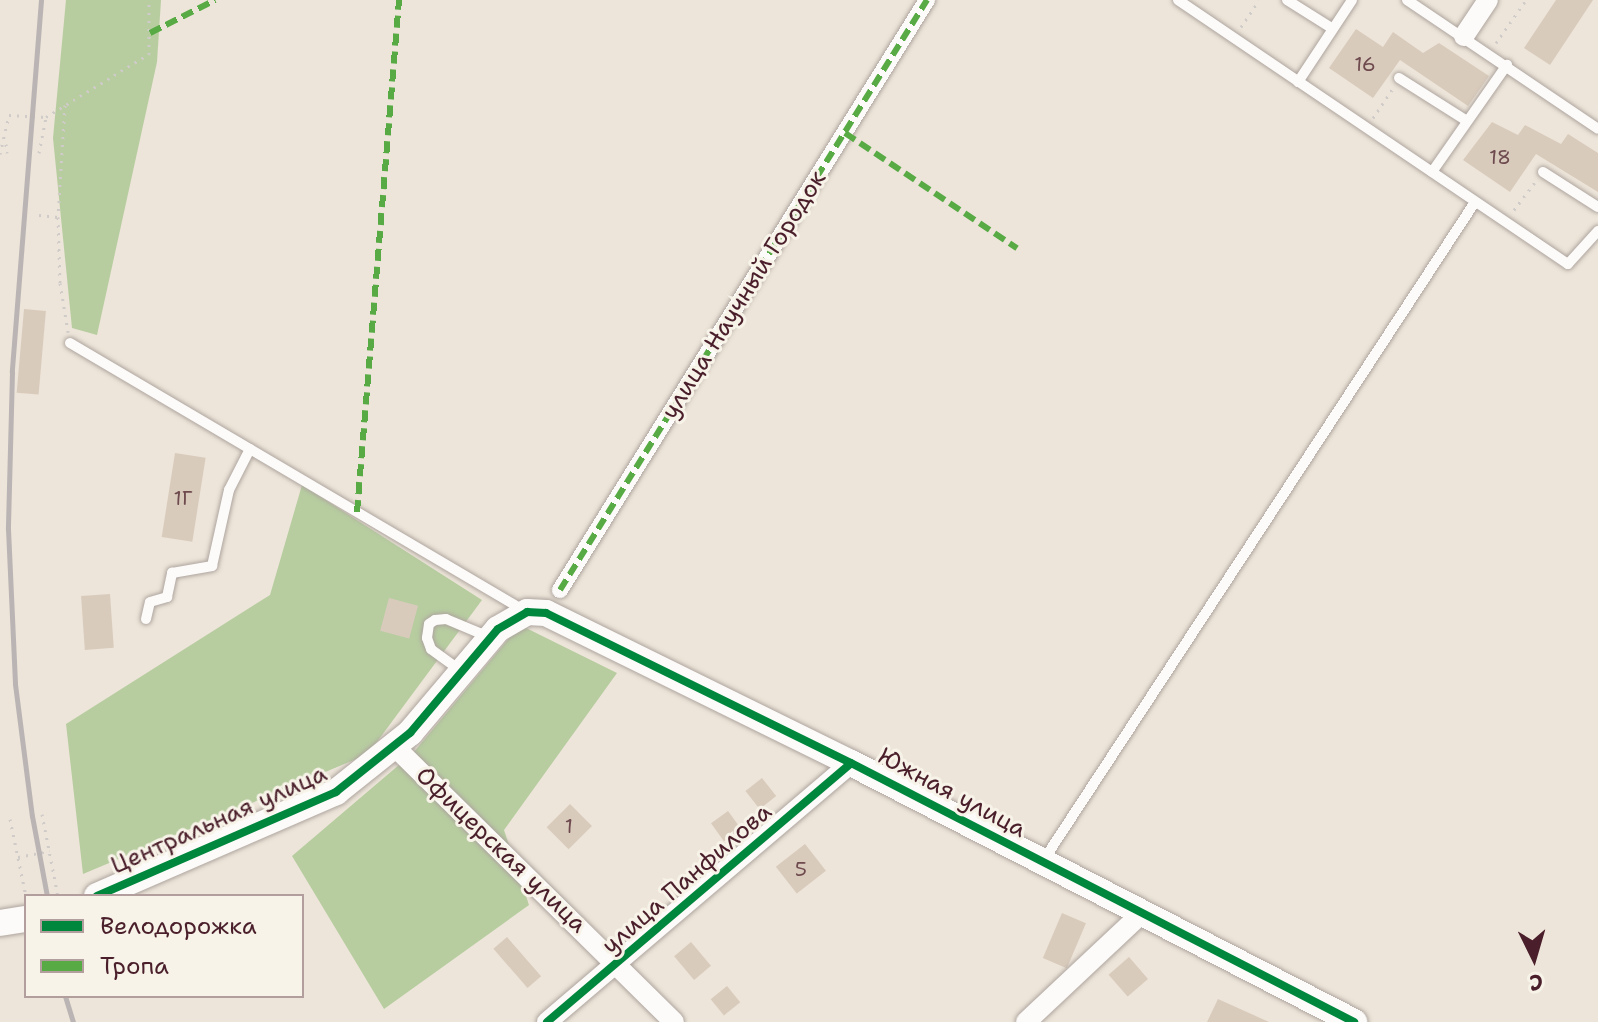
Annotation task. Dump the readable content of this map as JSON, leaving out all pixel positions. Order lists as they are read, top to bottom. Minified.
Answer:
{"streets":{"street":["улица Научный Городок","Южная улица","Центральная улица","Офицерская улица","улица Панфилова"]},"crossings":[["Южная улица","Центральная улица"],["Южная улица","улица Панфилова"],["Центральная улица","Офицерская улица"],["Офицерская улица","улица Панфилова"]],"house_numbers":["16","18","1Г","1","5"],"legend":["Велодорожка","Тропа"],"north":"bottom"}
